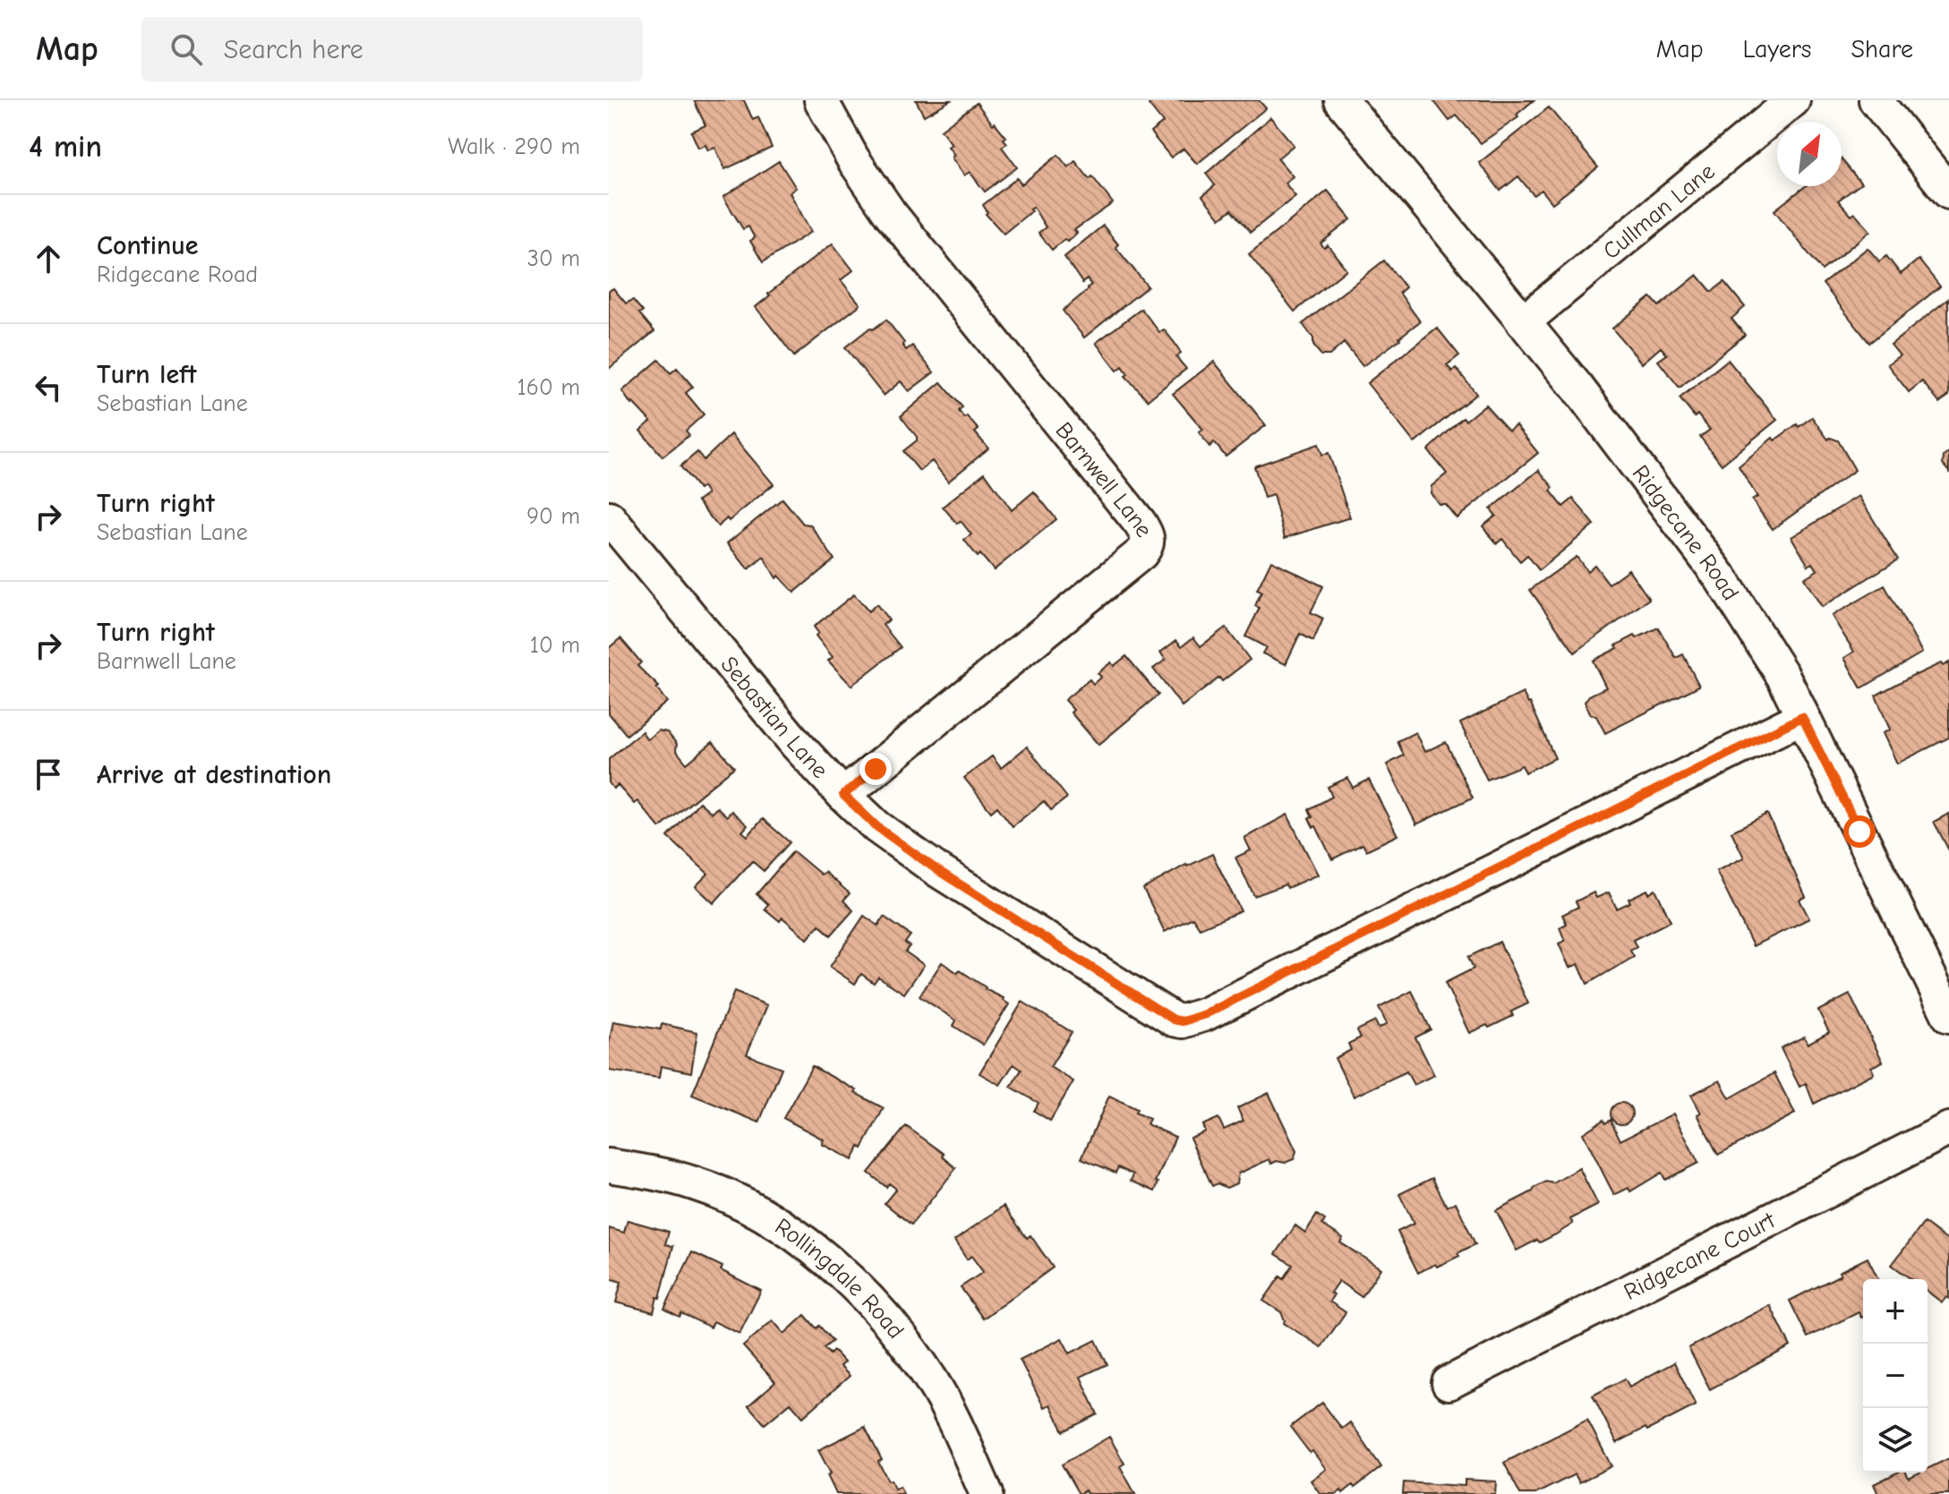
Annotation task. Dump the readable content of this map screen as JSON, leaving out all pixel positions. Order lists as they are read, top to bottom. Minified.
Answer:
{"streets":{"street":["Cullman Lane","Barnwell Lane","Ridgecane Road","Sebastian Lane","Ridgecane Court","Rollingdale Road"]},"crossings":[["Cullman Lane","Ridgecane Road"],["Barnwell Lane","Sebastian Lane"],["Ridgecane Road","Sebastian Lane"]],"north":"top right","page":{"header":"Map","search":"Search here","nav":["Map","Layers","Share"],"heading":["4 min","Walk · 290 m"],"list":[["Continue","Ridgecane Road","30 m"],["Turn left","Sebastian Lane","160 m"],["Turn right","Sebastian Lane","90 m"],["Turn right","Barnwell Lane","10 m"],"Arrive at destination"],"map_buttons":["+","−"]}}
